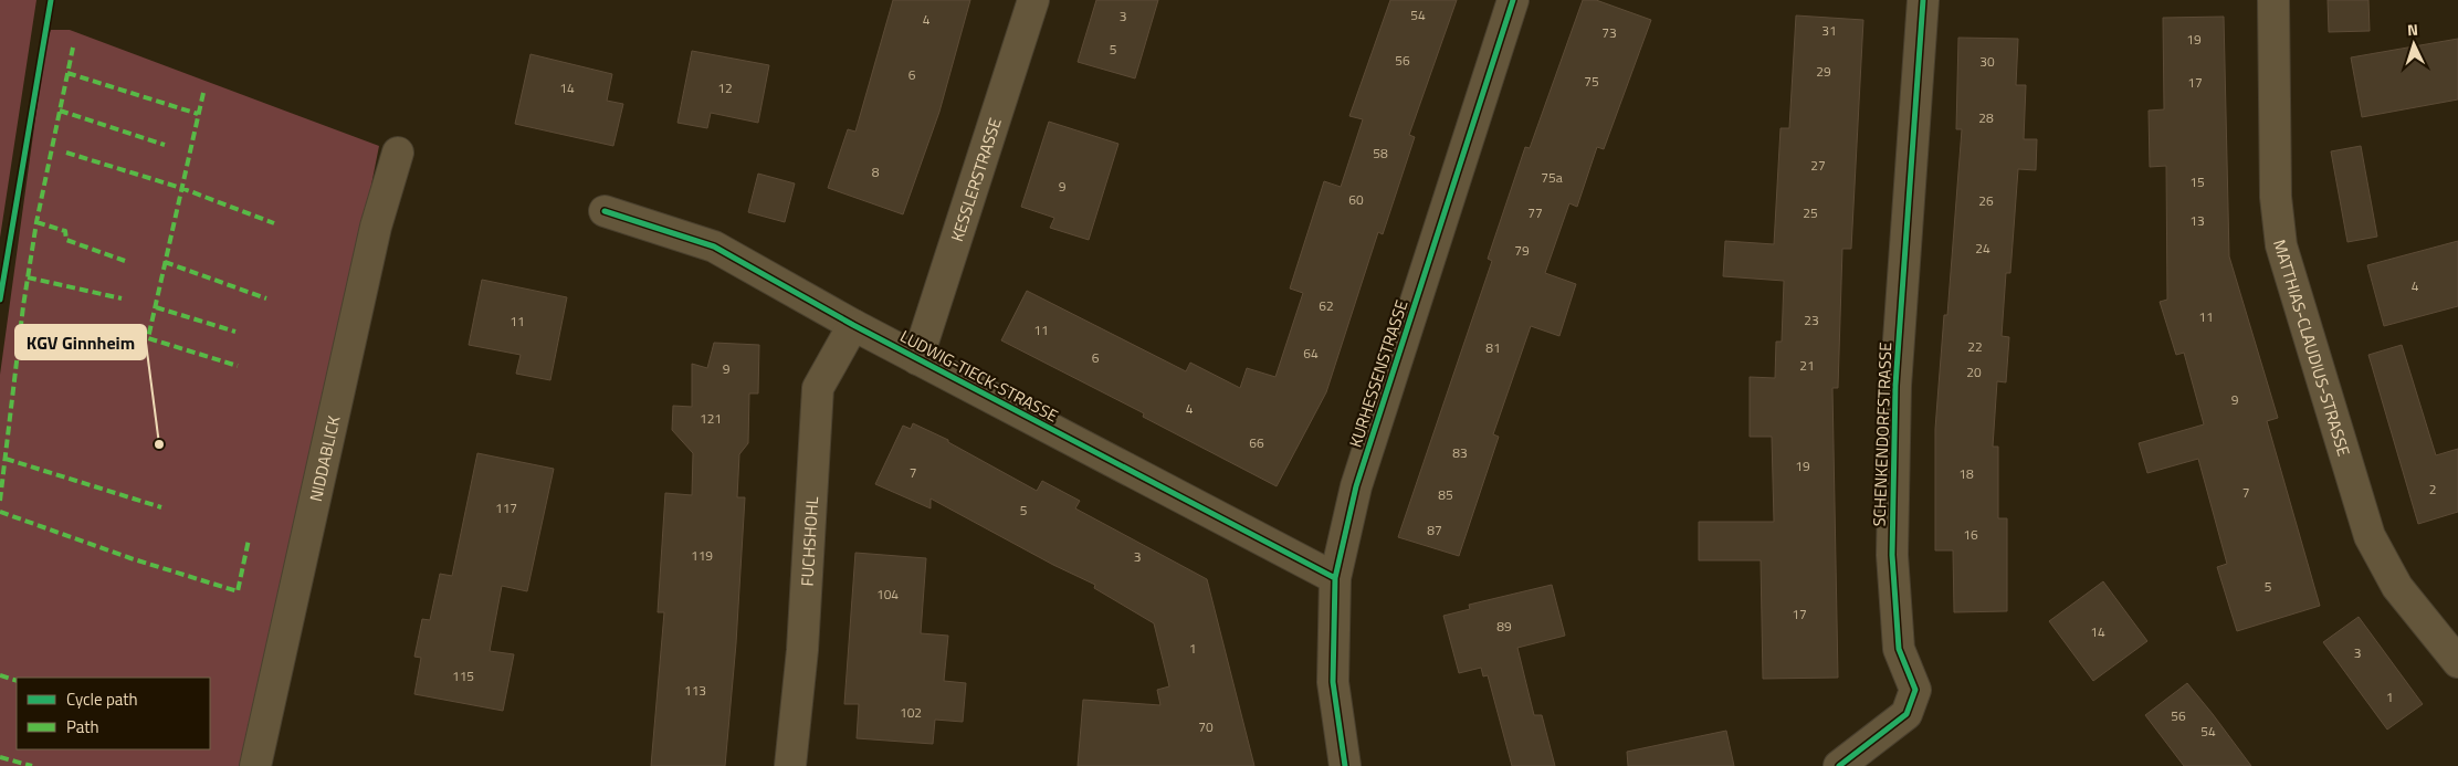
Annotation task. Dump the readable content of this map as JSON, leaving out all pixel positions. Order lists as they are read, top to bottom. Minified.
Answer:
{"streets":{"street":["KESSLERSTRASSE","MATTHIAS-CLAUDIUS-STRASSE","KURHESSENSTRASSE","LUDWIG-TIECK-STRASSE","SCHENKENDORFSTRASSE","NIDDABLICK","FUCHSHOHL"]},"crossings":[["KESSLERSTRASSE","LUDWIG-TIECK-STRASSE"],["KURHESSENSTRASSE","LUDWIG-TIECK-STRASSE"],["LUDWIG-TIECK-STRASSE","FUCHSHOHL"]],"places":["KGV Ginnheim"],"house_numbers":["54","3","4","31","73","19","5","56","30","29","6","75","17","14","12","28","58","27","8","75a","15","9","60","26","77","25","13","24","79","4","62","11","23","11","11","22","81","64","6","21","9","20","9","4","121","66","83","19","7","18","2","7","85","117","5","87","16","119","3","5","104","17","89","14","1","3","115","113","1","102","56","70","54"],"legend":["Cycle path","Path"],"north":"top"}
